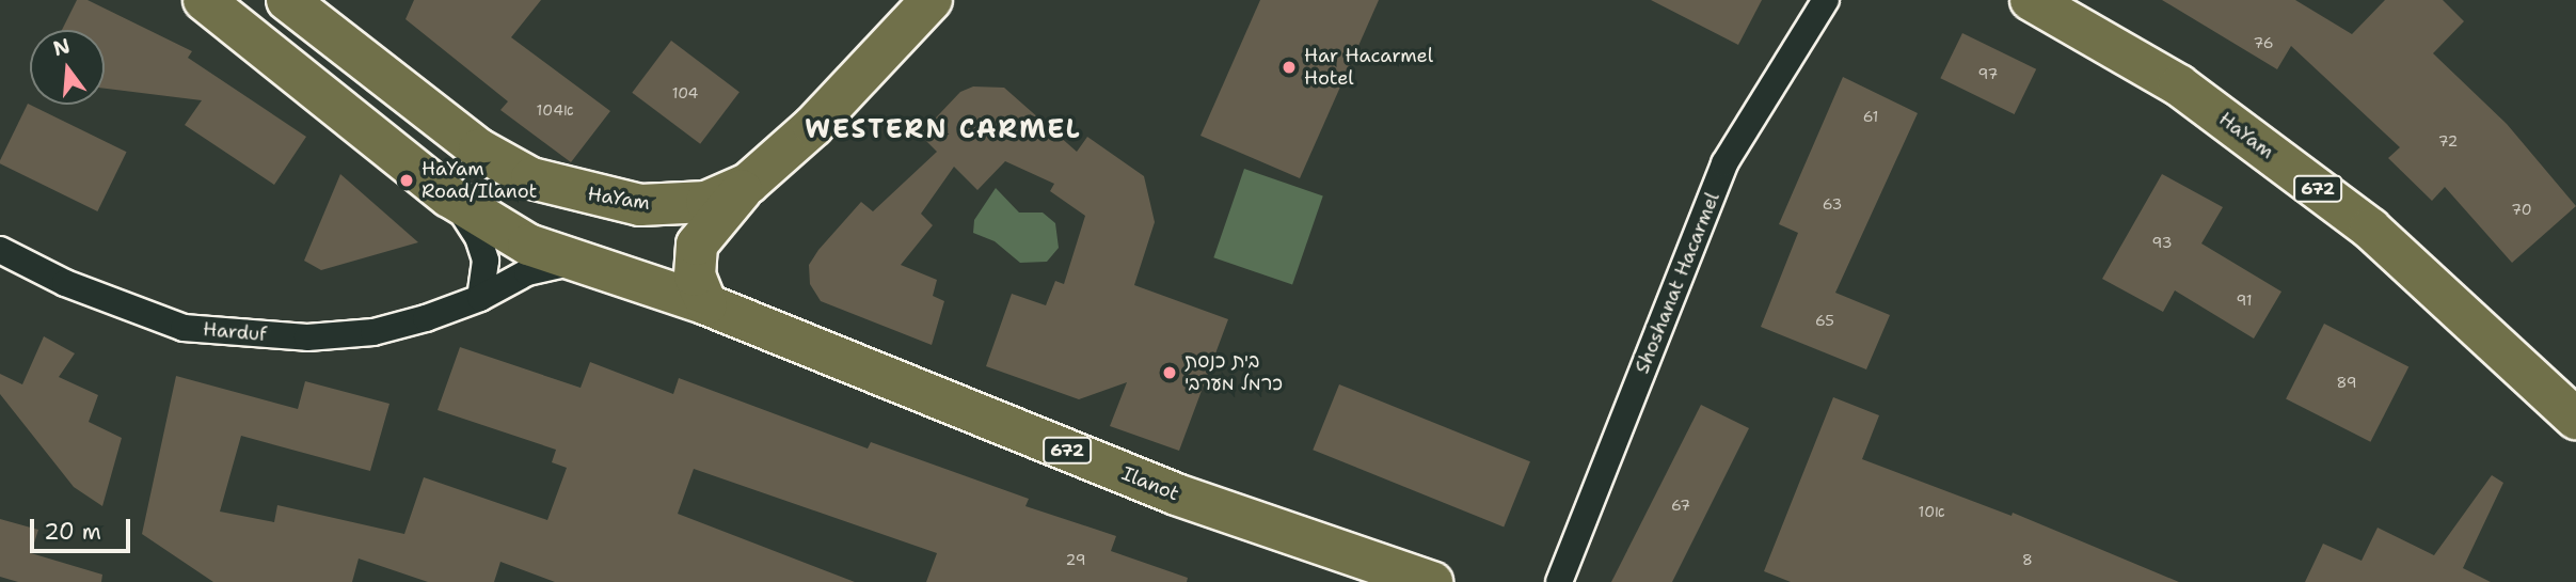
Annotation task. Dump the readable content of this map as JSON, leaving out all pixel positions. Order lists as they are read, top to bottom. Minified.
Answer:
{"streets":{"main road":["HaYam","672","Ilanot"],"street":["Shoshanat Hacarmel","Harduf"]},"crossings":[["672","Harduf"],["672","Ilanot"]],"districts":["WESTERN CARMEL"],"places":["Har Hacarmel Hotel","HaYam Road/Ilanot","בית כנסת כרמל מערבי"],"house_numbers":["76","97","104","104א","61","72","63","70","93","91","65","89","67","10א","29","8"],"scale_bar":"20 m","north":"top"}
